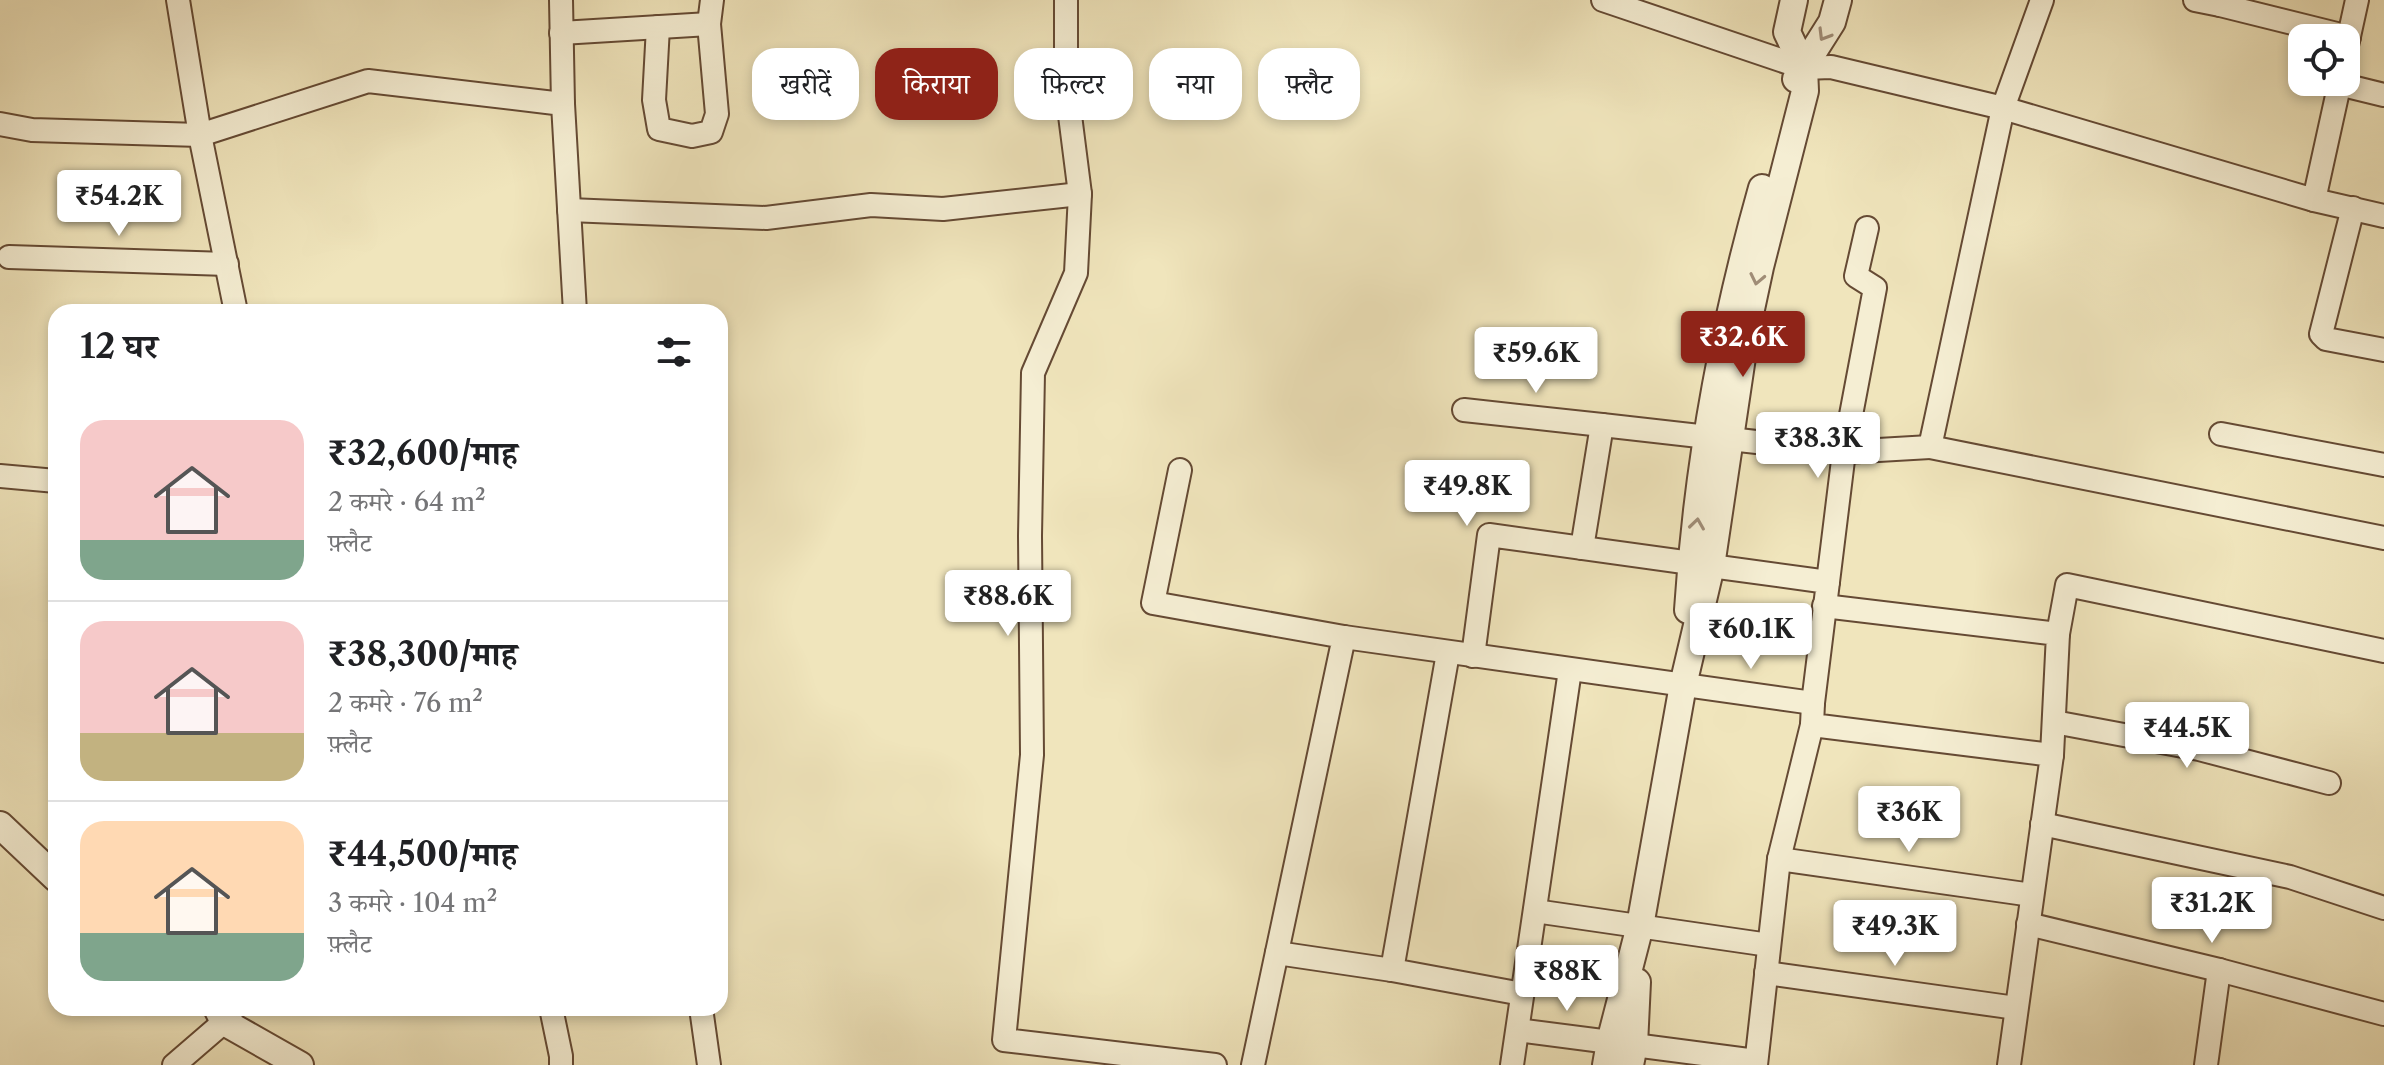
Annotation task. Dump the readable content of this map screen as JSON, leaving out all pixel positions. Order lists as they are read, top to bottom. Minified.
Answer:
{"page":{"chip":["खरीदें","किराया","फ़िल्टर","नया","फ़्लैट"],"price":["₹54.2K","₹32.6K","₹59.6K","₹38.3K","₹49.8K","₹88.6K","₹60.1K","₹44.5K","₹36K","₹31.2K","₹49.3K","₹88K"],"heading":"12 घर","list":[{"name":"₹32,600/माह","note":"2 कमरे · 64 m² · फ़्लैट"},{"name":"₹38,300/माह","note":"2 कमरे · 76 m² · फ़्लैट"},{"name":"₹44,500/माह","note":"3 कमरे · 104 m² · फ़्लैट"}]}}
